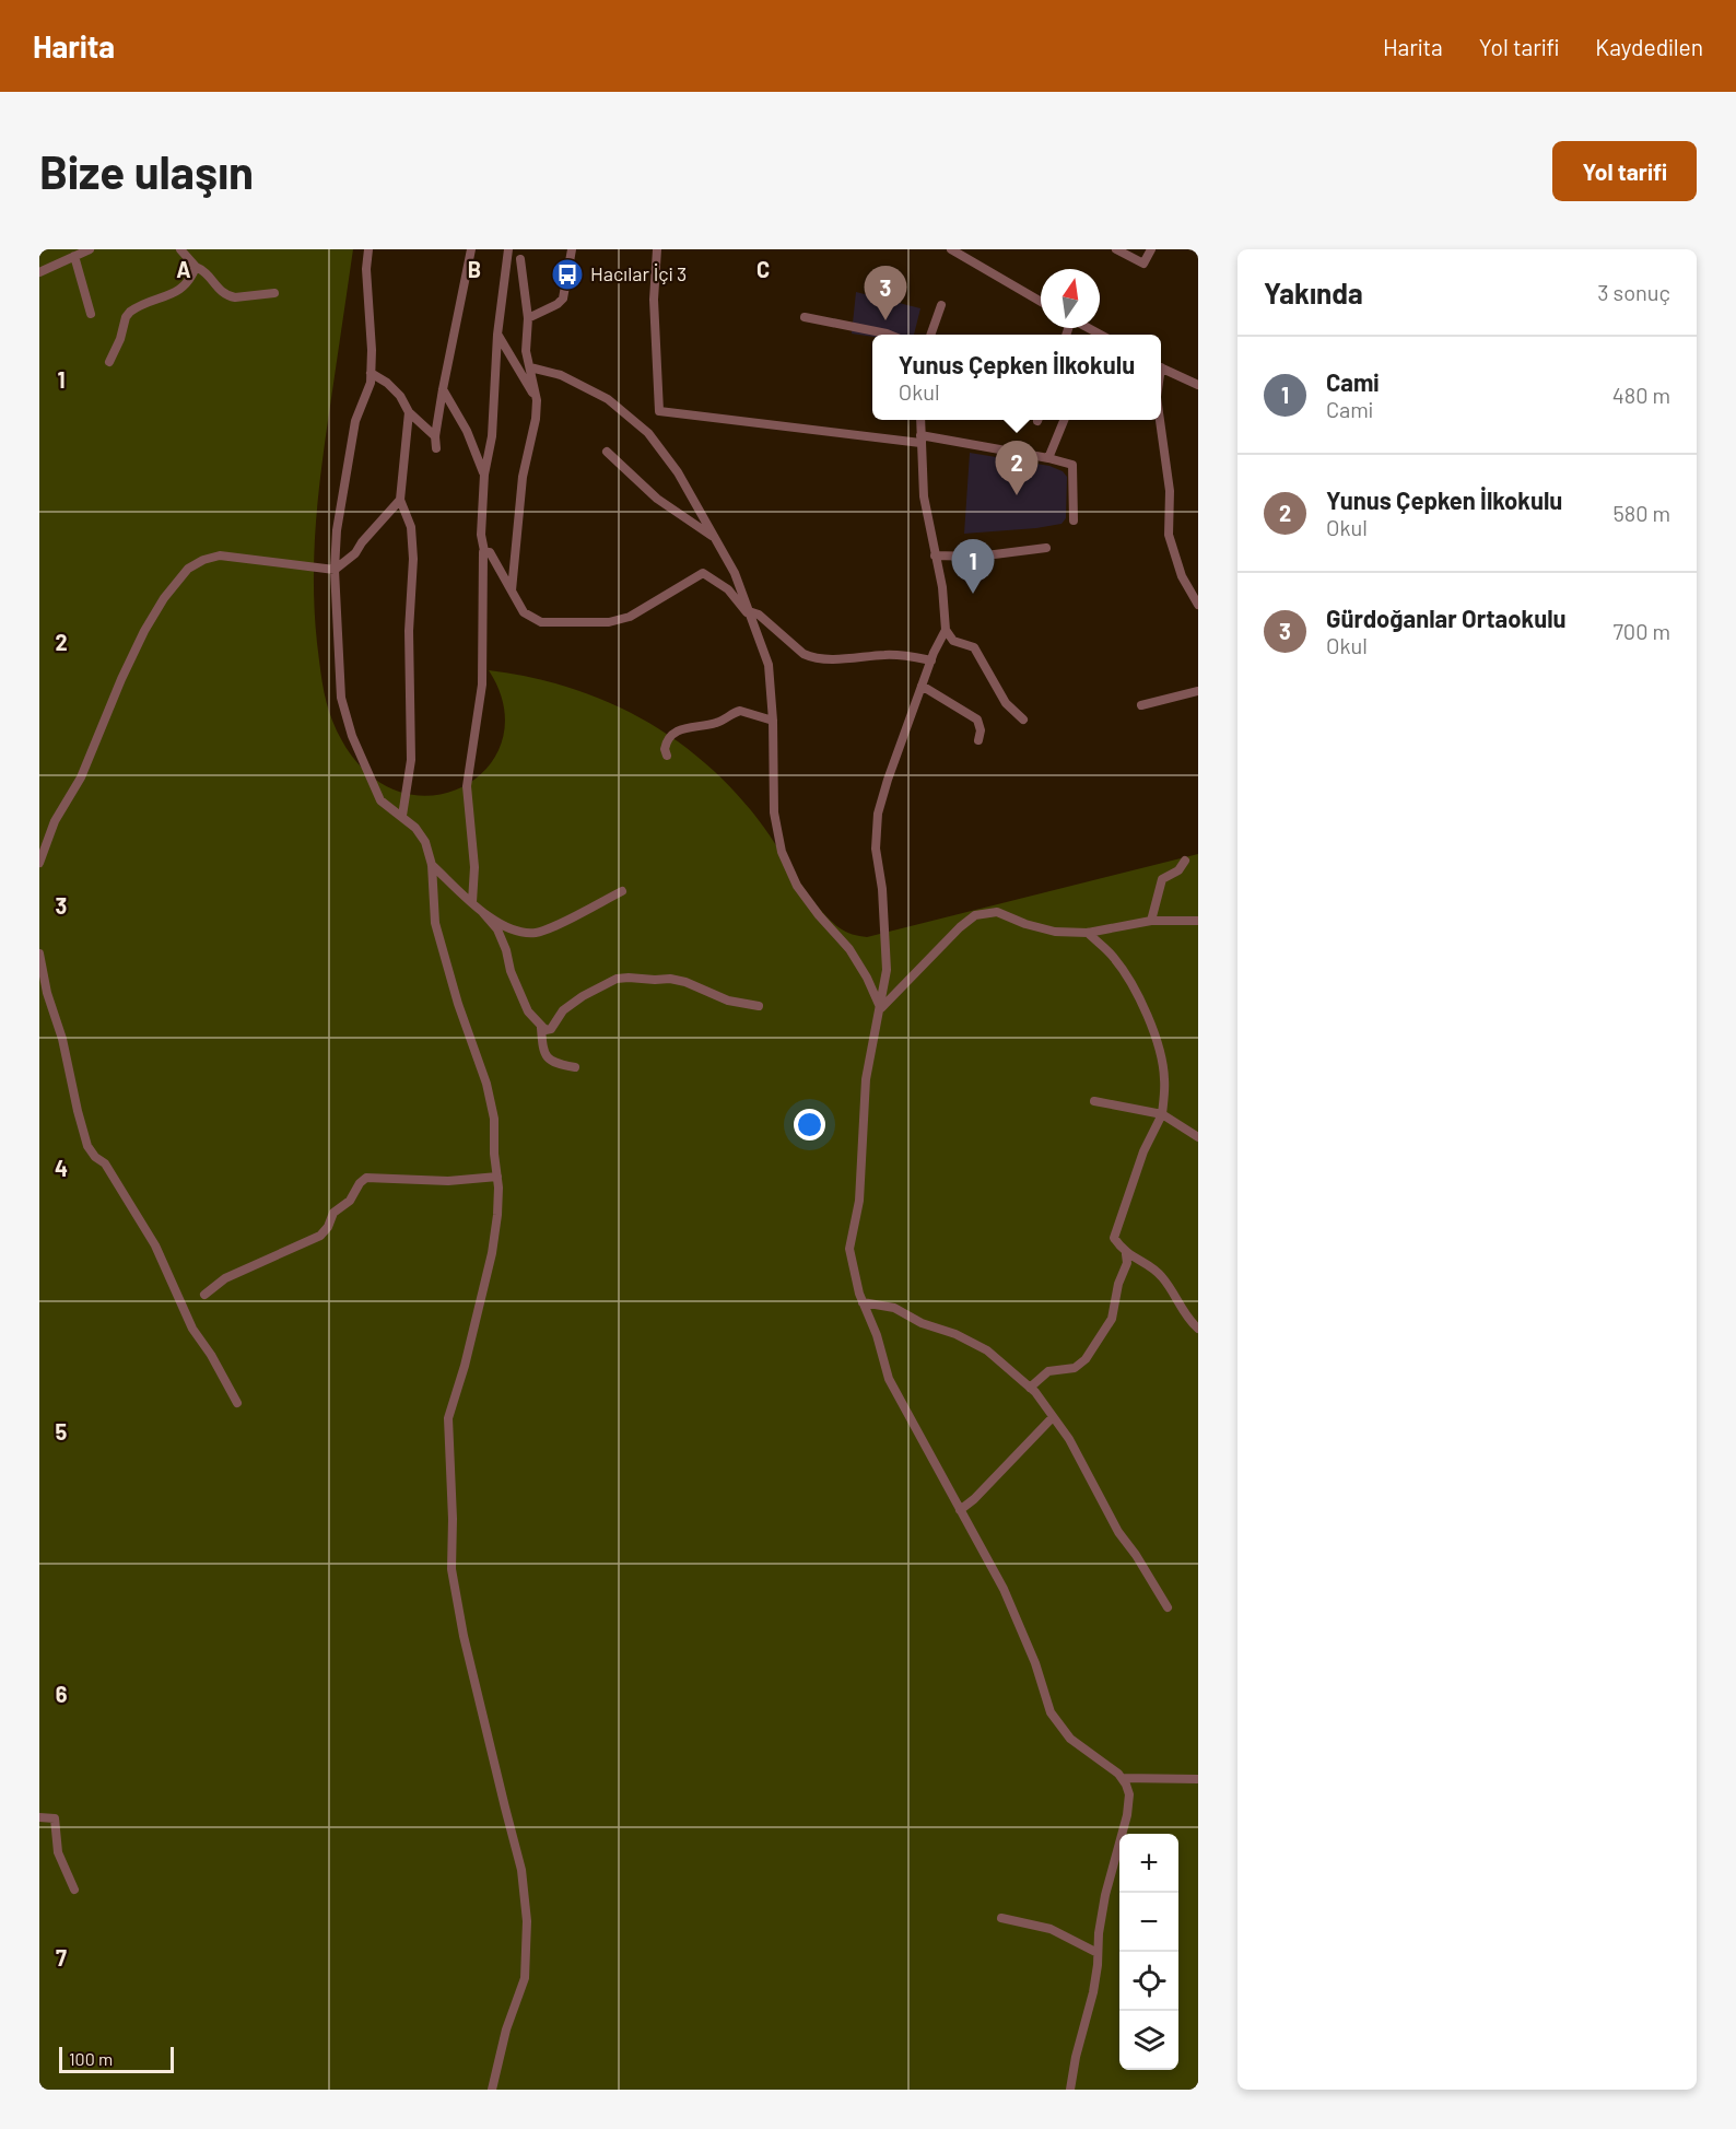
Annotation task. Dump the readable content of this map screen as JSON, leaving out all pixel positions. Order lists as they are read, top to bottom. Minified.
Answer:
{"places":{"bus stop":["Hacılar İçi 3"]},"scale_bar":"100 m","north":"top","page":{"header":"Harita","nav":["Harita","Yol tarifi","Kaydedilen"],"buttons":"Yol tarifi","title":"Bize ulaşın","heading":["Yakında","3 sonuç"],"pins":["3","2","1"],"popup":["Yunus Çepken İlkokulu","Okul"],"list":[{"mark":"1","name":"Cami","note":"Cami","value":"480 m"},{"mark":"2","name":"Yunus Çepken İlkokulu","note":"Okul","value":"580 m"},{"mark":"3","name":"Gürdoğanlar Ortaokulu","note":"Okul","value":"700 m"}],"map_buttons":["+","−"],"scale":"100 m"},"grid":{"columns":["A","B","C"],"rows":["1","2","3","4","5","6","7"]}}
